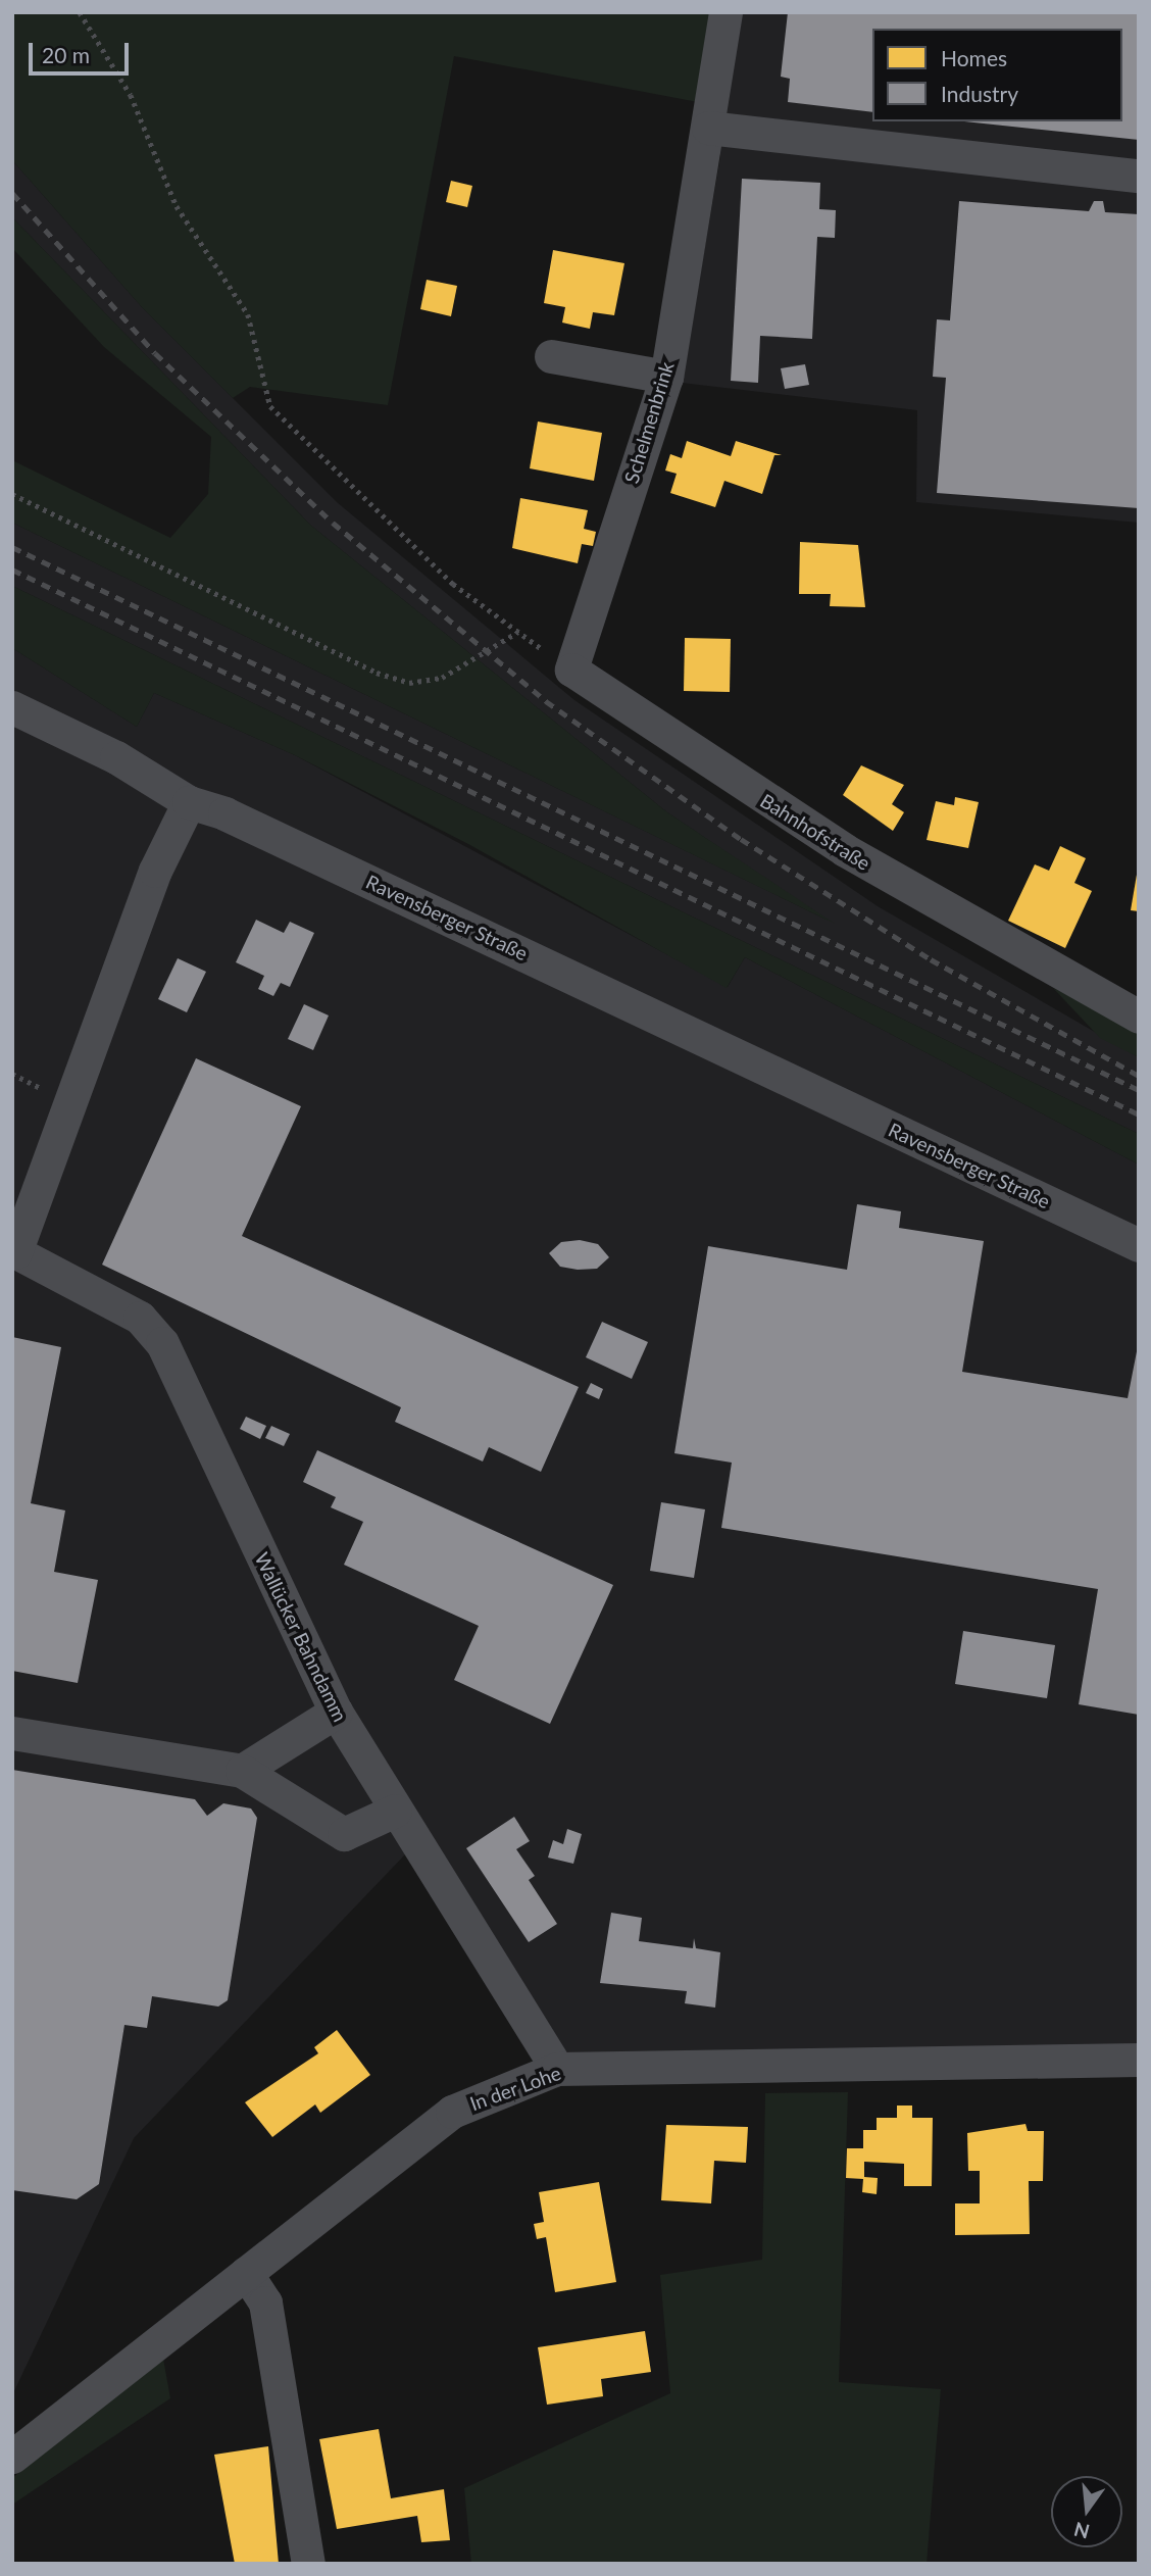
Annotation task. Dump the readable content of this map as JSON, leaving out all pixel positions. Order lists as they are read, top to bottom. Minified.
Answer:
{"streets":{"street":["Schelmenbrink","Bahnhofstraße","Ravensberger Straße","Wallücker Bahndamm","In der Lohe"]},"crossings":[["Schelmenbrink","Bahnhofstraße"],["Wallücker Bahndamm","In der Lohe"]],"legend":["Homes","Industry"],"scale_bar":"20 m","north":"bottom"}
